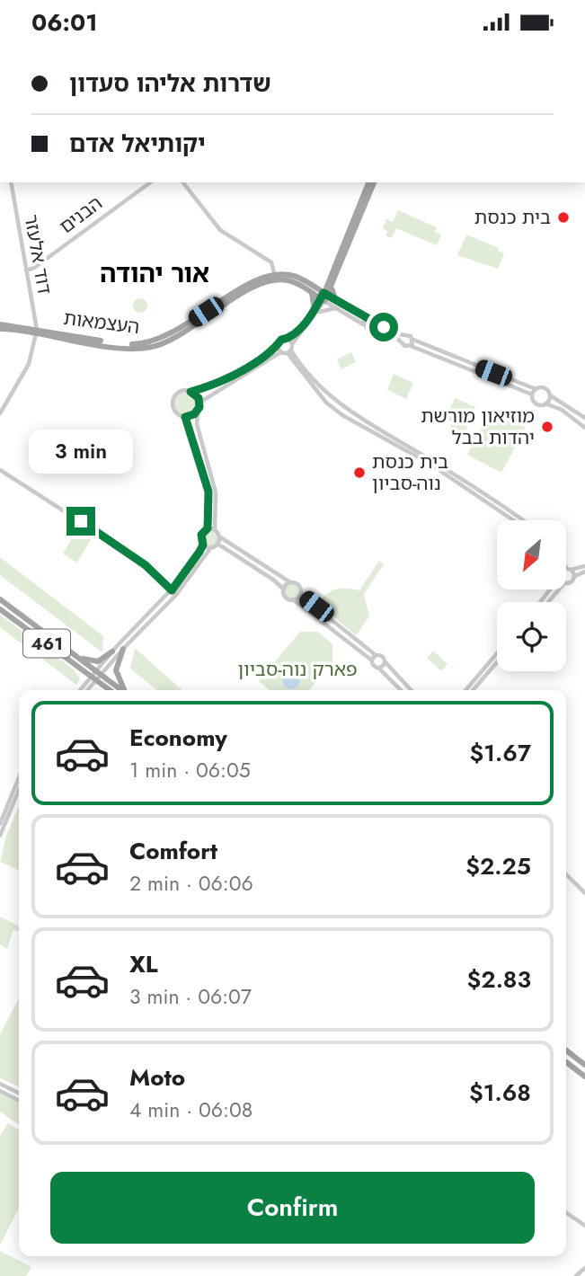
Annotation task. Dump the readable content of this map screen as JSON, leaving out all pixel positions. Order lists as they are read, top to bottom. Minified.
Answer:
{"streets":{"main road":["העצמאות","461"],"street":["הבנים","דוד אלעזר"]},"crossings":[["הבנים","דוד אלעזר"],["דוד אלעזר","העצמאות"]],"districts":["אור יהודה"],"parks":["פארק נוה-סביון"],"places":["בית כנסת","מוזיאון מורשת יהדות בבל","בית כנסת נוה-סביון"],"north":"bottom left","page":{"status":"06:01","banner":["שדרות אליהו סעדון","יקותיאל אדם"],"bubble":"3 min","list":[{"name":"Economy","note":"1 min · 06:05","value":"$1.67"},{"name":"Comfort","note":"2 min · 06:06","value":"$2.25"},{"name":"XL","note":"3 min · 06:07","value":"$2.83"},{"name":"Moto","note":"4 min · 06:08","value":"$1.68"}],"buttons":"Confirm"}}
